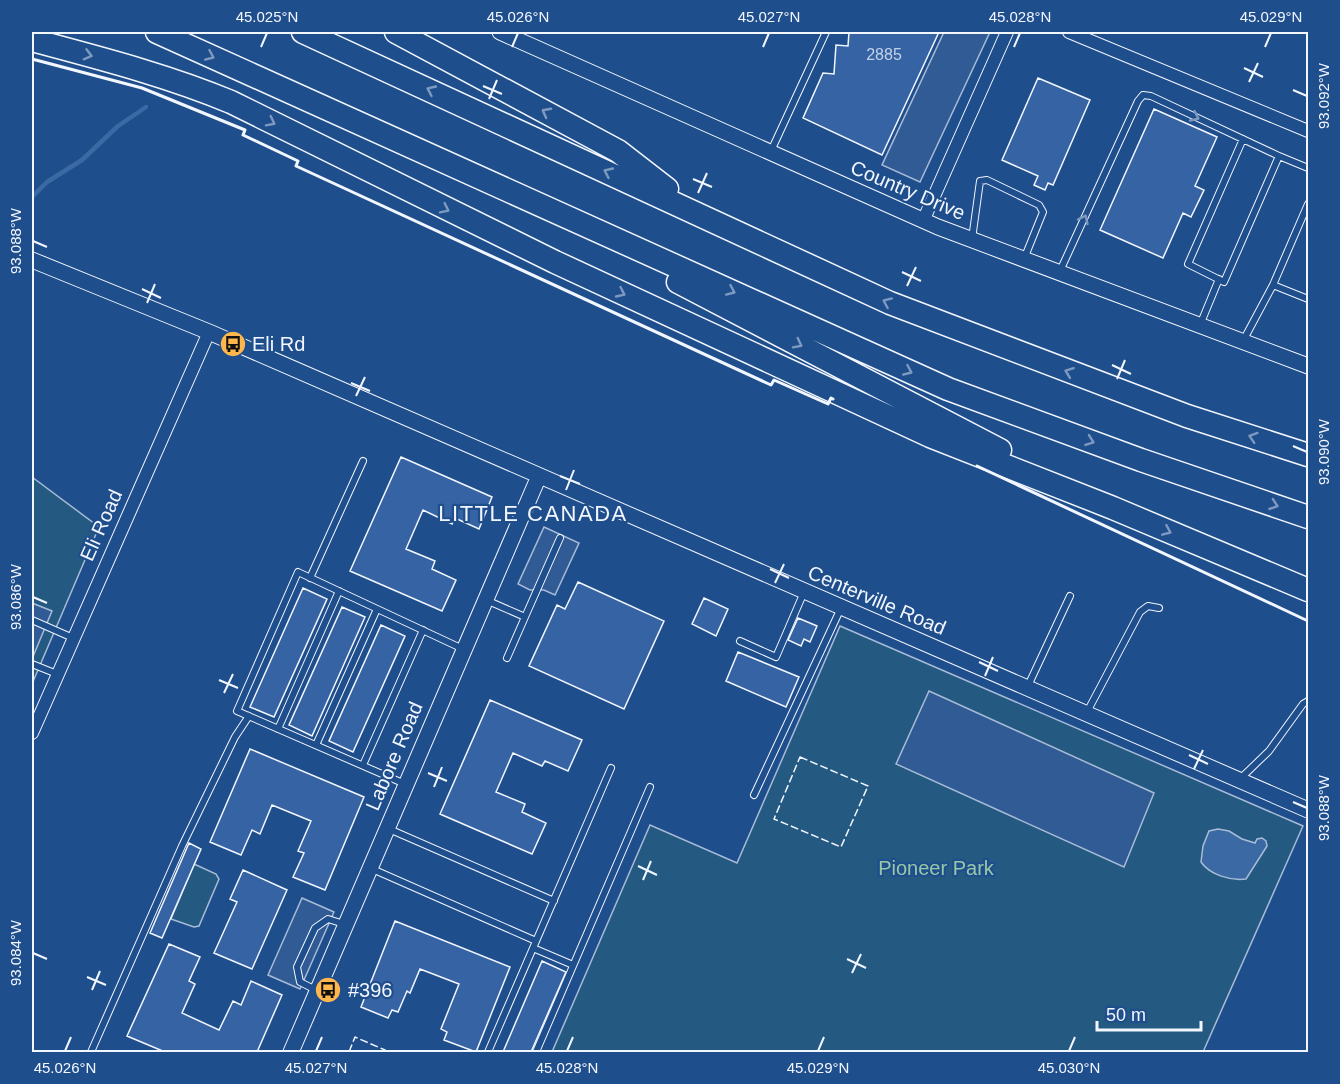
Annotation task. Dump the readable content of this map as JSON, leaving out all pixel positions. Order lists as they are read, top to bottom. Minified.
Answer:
{"streets":{"street":["Country Drive","Eli Road","Centerville Road","Labore Road"]},"crossings":[["Eli Road","Centerville Road"],["Centerville Road","Labore Road"]],"districts":["LITTLE CANADA"],"parks":["Pioneer Park"],"places":{"bus stop":["Eli Rd","#396"]},"house_numbers":["2885"],"scale_bar":"50 m","coordinates":["45.025°N","45.026°N","45.027°N","45.028°N","45.029°N","93.092°W","93.088°W","93.090°W","93.086°W","93.084°W","45.030°N"]}
